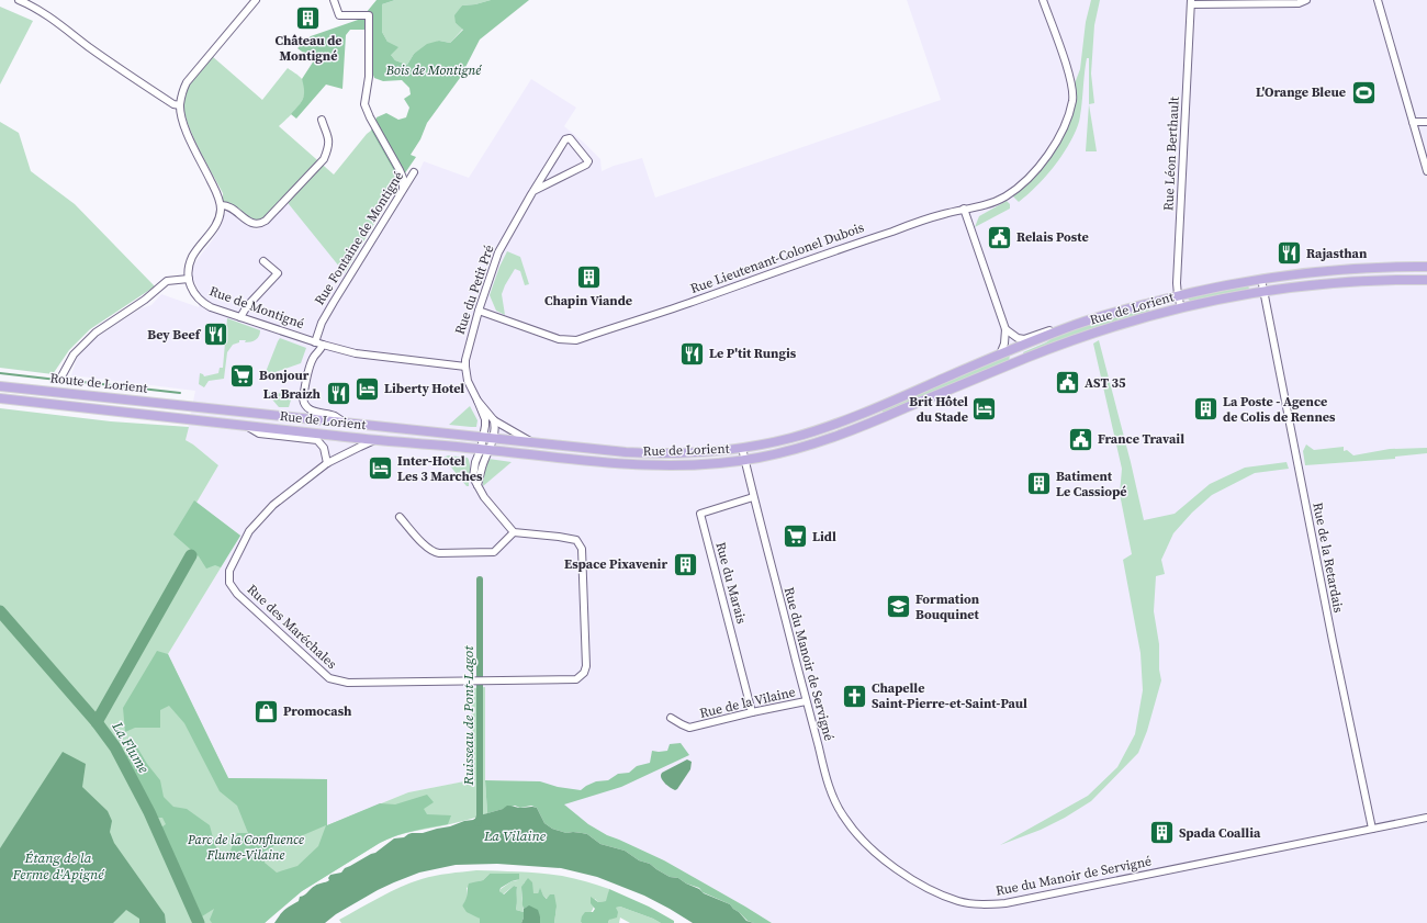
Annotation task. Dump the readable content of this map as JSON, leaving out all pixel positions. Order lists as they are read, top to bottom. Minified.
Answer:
{"streets":{"main road":["Rue de Lorient","Route de Lorient"],"street":["Rue Léon Berthault","Rue Fontaine de Montigné","Rue Lieutenant-Colonel Dubois","Rue du Petit Pré","Rue de Montigné","Rue de la Retardais","Rue du Marais","Rue des Maréchales","Rue du Manoir de Servigné","Rue de la Vilaine"]},"crossings":[["Rue Léon Berthault","Rue de Lorient"],["Rue Fontaine de Montigné","Rue de Montigné"],["Rue Lieutenant-Colonel Dubois","Rue du Petit Pré"],["Rue du Petit Pré","Rue de Montigné"],["Rue du Petit Pré","Rue de Lorient"],["Rue de Lorient","Route de Lorient"],["Rue de Lorient","Rue de la Retardais"],["Rue de Lorient","Rue des Maréchales"],["Rue de Lorient","Rue du Manoir de Servigné"],["Rue de la Retardais","Rue du Manoir de Servigné"],["Rue du Marais","Rue du Manoir de Servigné"],["Rue du Marais","Rue de la Vilaine"],["Rue du Manoir de Servigné","Rue de la Vilaine"]],"water":["Ruisseau de Pont-Lagot","La Flume","La Vilaine","Étang de la Ferme d'Apigné"],"parks":["Bois de Montigné","Parc de la Confluence Flume-Vilaine"],"places":{"building":["Château de Montigné","Chapin Viande","La Poste - Agence de Colis de Rennes","Batiment Le Cassiopé","Espace Pixavenir","Spada Coallia"],"sports":["L'Orange Bleue"],"public building":["Relais Poste","AST 35","France Travail"],"restaurant":["Rajasthan","Bey Beef","Le P'tit Rungis","La Braizh"],"supermarket":["Bonjour","Lidl"],"hotel":["Liberty Hotel","Brit Hôtel du Stade","Inter-Hotel Les 3 Marches"],"school or university":["Formation Bouquinet"],"church":["Chapelle Saint-Pierre-et-Saint-Paul"],"shop":["Promocash"]}}
